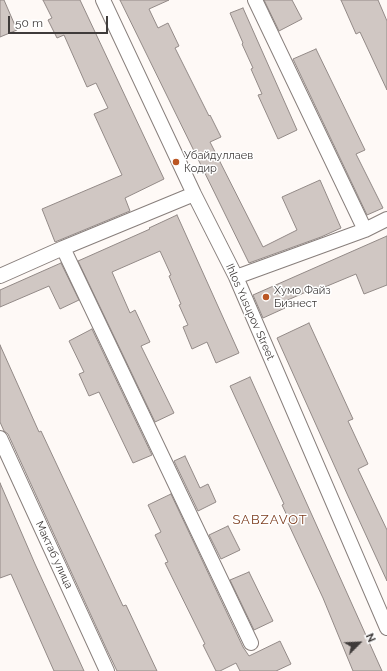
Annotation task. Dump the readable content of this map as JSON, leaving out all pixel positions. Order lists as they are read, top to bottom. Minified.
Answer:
{"streets":{"street":["Ihlos Yusupov Street","Мактаб улица"]},"districts":["SABZAVOT"],"places":["Убайдуллаев Кодир","Хумо Файз Бизнест"],"scale_bar":"50 m","north":"top right"}
